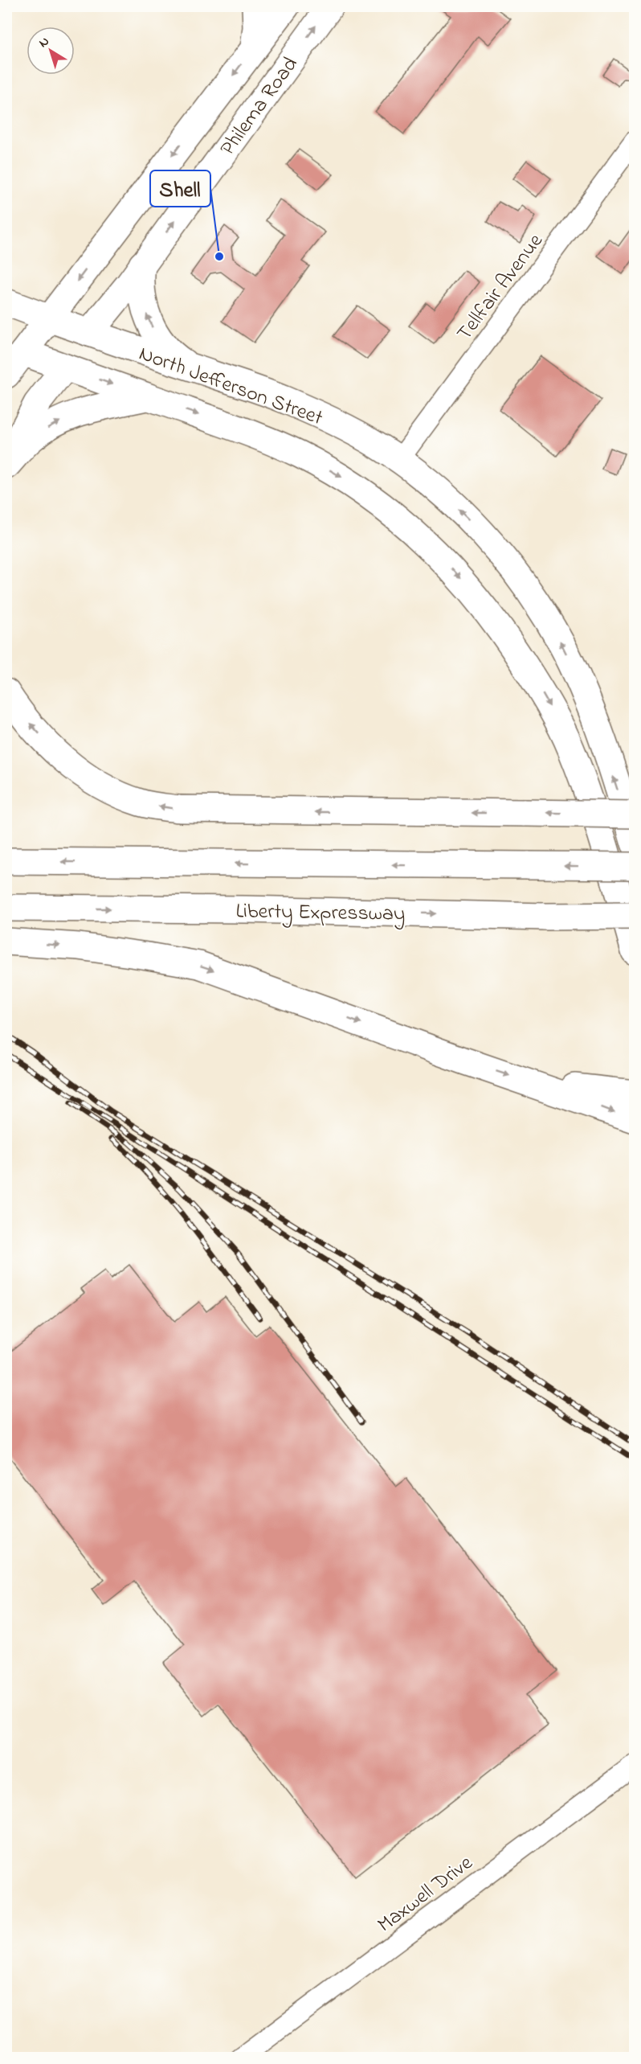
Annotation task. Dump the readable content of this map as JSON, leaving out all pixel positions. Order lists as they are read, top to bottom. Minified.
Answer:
{"streets":{"main road":["Philema Road","North Jefferson Street","Liberty Expressway"],"street":["Tellfair Avenue","Maxwell Drive"]},"crossings":[["Philema Road","North Jefferson Street"],["Tellfair Avenue","North Jefferson Street"]],"places":["Shell"],"north":"top left"}
